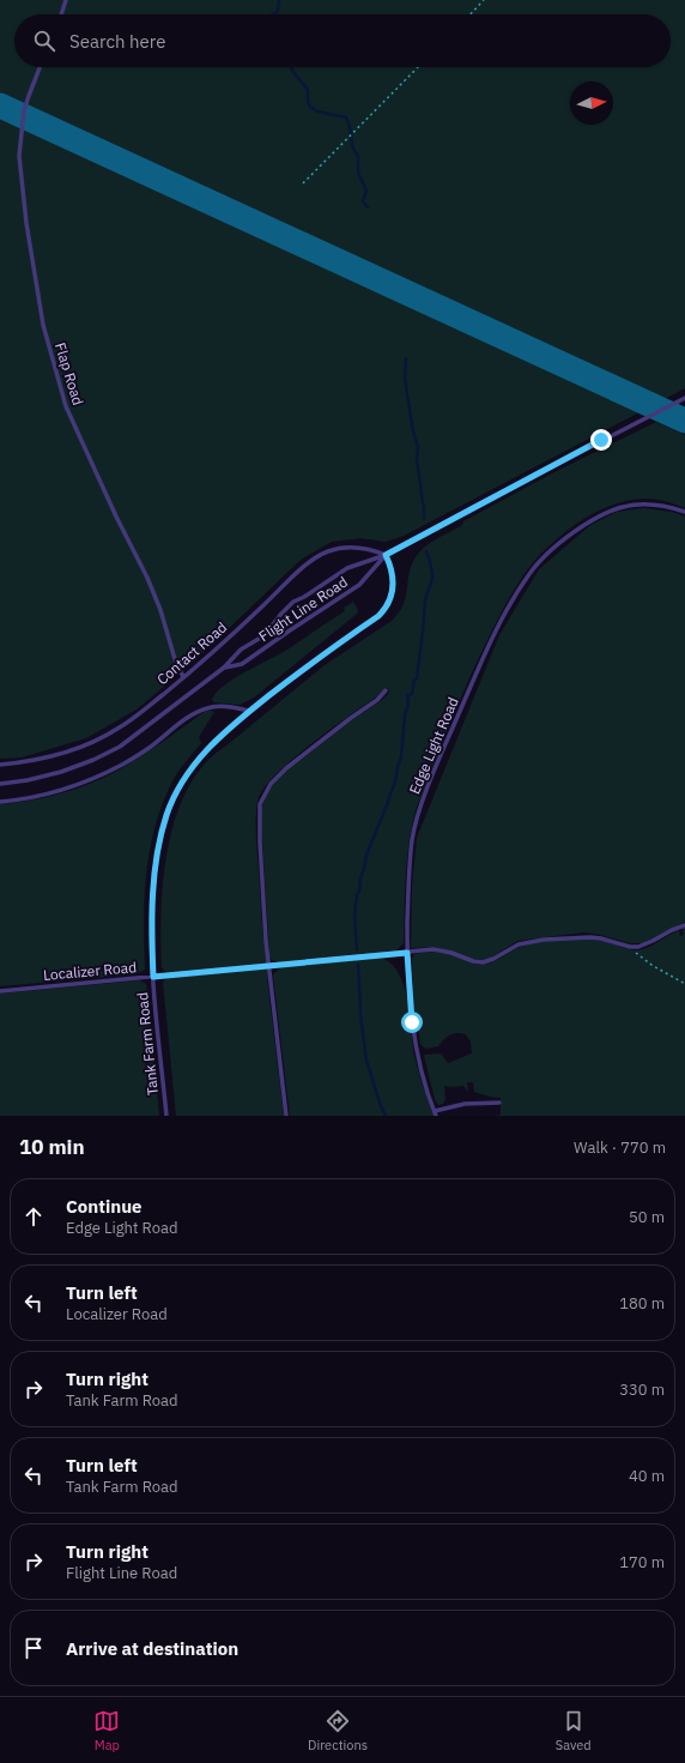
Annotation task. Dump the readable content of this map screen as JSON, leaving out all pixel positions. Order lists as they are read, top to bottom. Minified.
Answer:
{"streets":{"lane":["Flap Road","Flight Line Road","Contact Road","Edge Light Road","Localizer Road","Tank Farm Road"]},"crossings":[["Flap Road","Contact Road"],["Flight Line Road","Contact Road"],["Flight Line Road","Tank Farm Road"],["Contact Road","Tank Farm Road"],["Edge Light Road","Localizer Road"],["Localizer Road","Tank Farm Road"]],"north":"right","page":{"search":"Search here","heading":["10 min","Walk · 770 m"],"list":[["Continue","Edge Light Road","50 m"],["Turn left","Localizer Road","180 m"],["Turn right","Tank Farm Road","330 m"],["Turn left","Tank Farm Road","40 m"],["Turn right","Flight Line Road","170 m"],"Arrive at destination"],"nav":["Map","Directions","Saved"]}}
